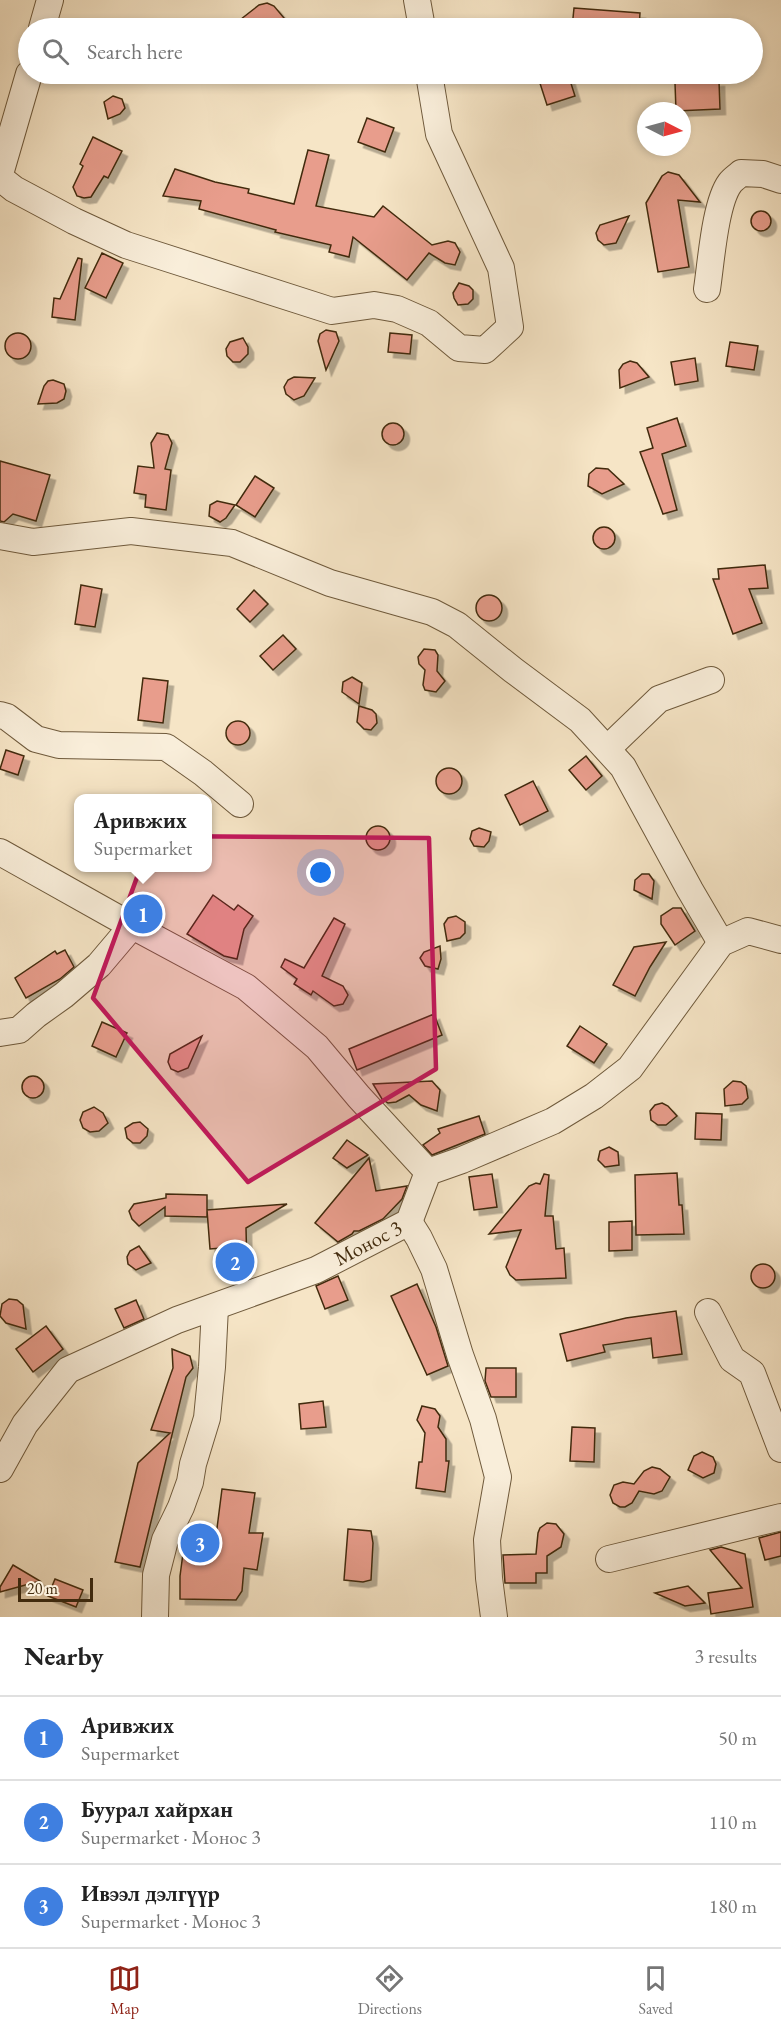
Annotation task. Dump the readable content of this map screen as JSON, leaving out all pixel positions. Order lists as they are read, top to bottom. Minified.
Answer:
{"streets":{"street":["Монос 3"]},"scale_bar":"20 m","north":"right","page":{"search":"Search here","popup":["Аривжих","Supermarket"],"pins":["1","2","3"],"scale":"20 m","heading":["Nearby","3 results"],"list":[{"mark":"1","name":"Аривжих","note":"Supermarket","value":"50 m"},{"mark":"2","name":"Буурал хайрхан","note":"Supermarket · Монос 3","value":"110 m"},{"mark":"3","name":"Ивээл дэлгүүр","note":"Supermarket · Монос 3","value":"180 m"}],"nav":["Map","Directions","Saved"]}}
